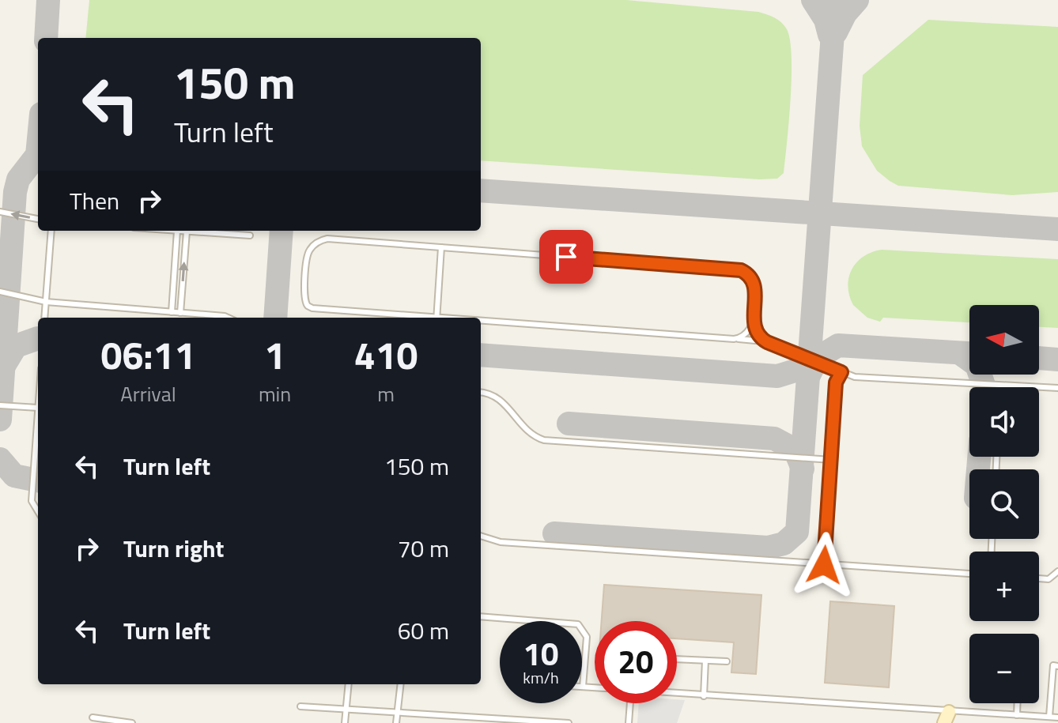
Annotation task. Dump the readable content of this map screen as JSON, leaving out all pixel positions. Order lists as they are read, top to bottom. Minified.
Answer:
{"north":"left","page":{"turn":["150 m","Turn left"],"then":"Then","map_buttons":["+","−"],"eta":["06:11","Arrival","1","min","410","m"],"list":[{"name":"Turn left","value":"150 m"},{"name":"Turn right","value":"70 m"},{"name":"Turn left","value":"60 m"}],"speed":"10 km/h","limit":"20"}}
